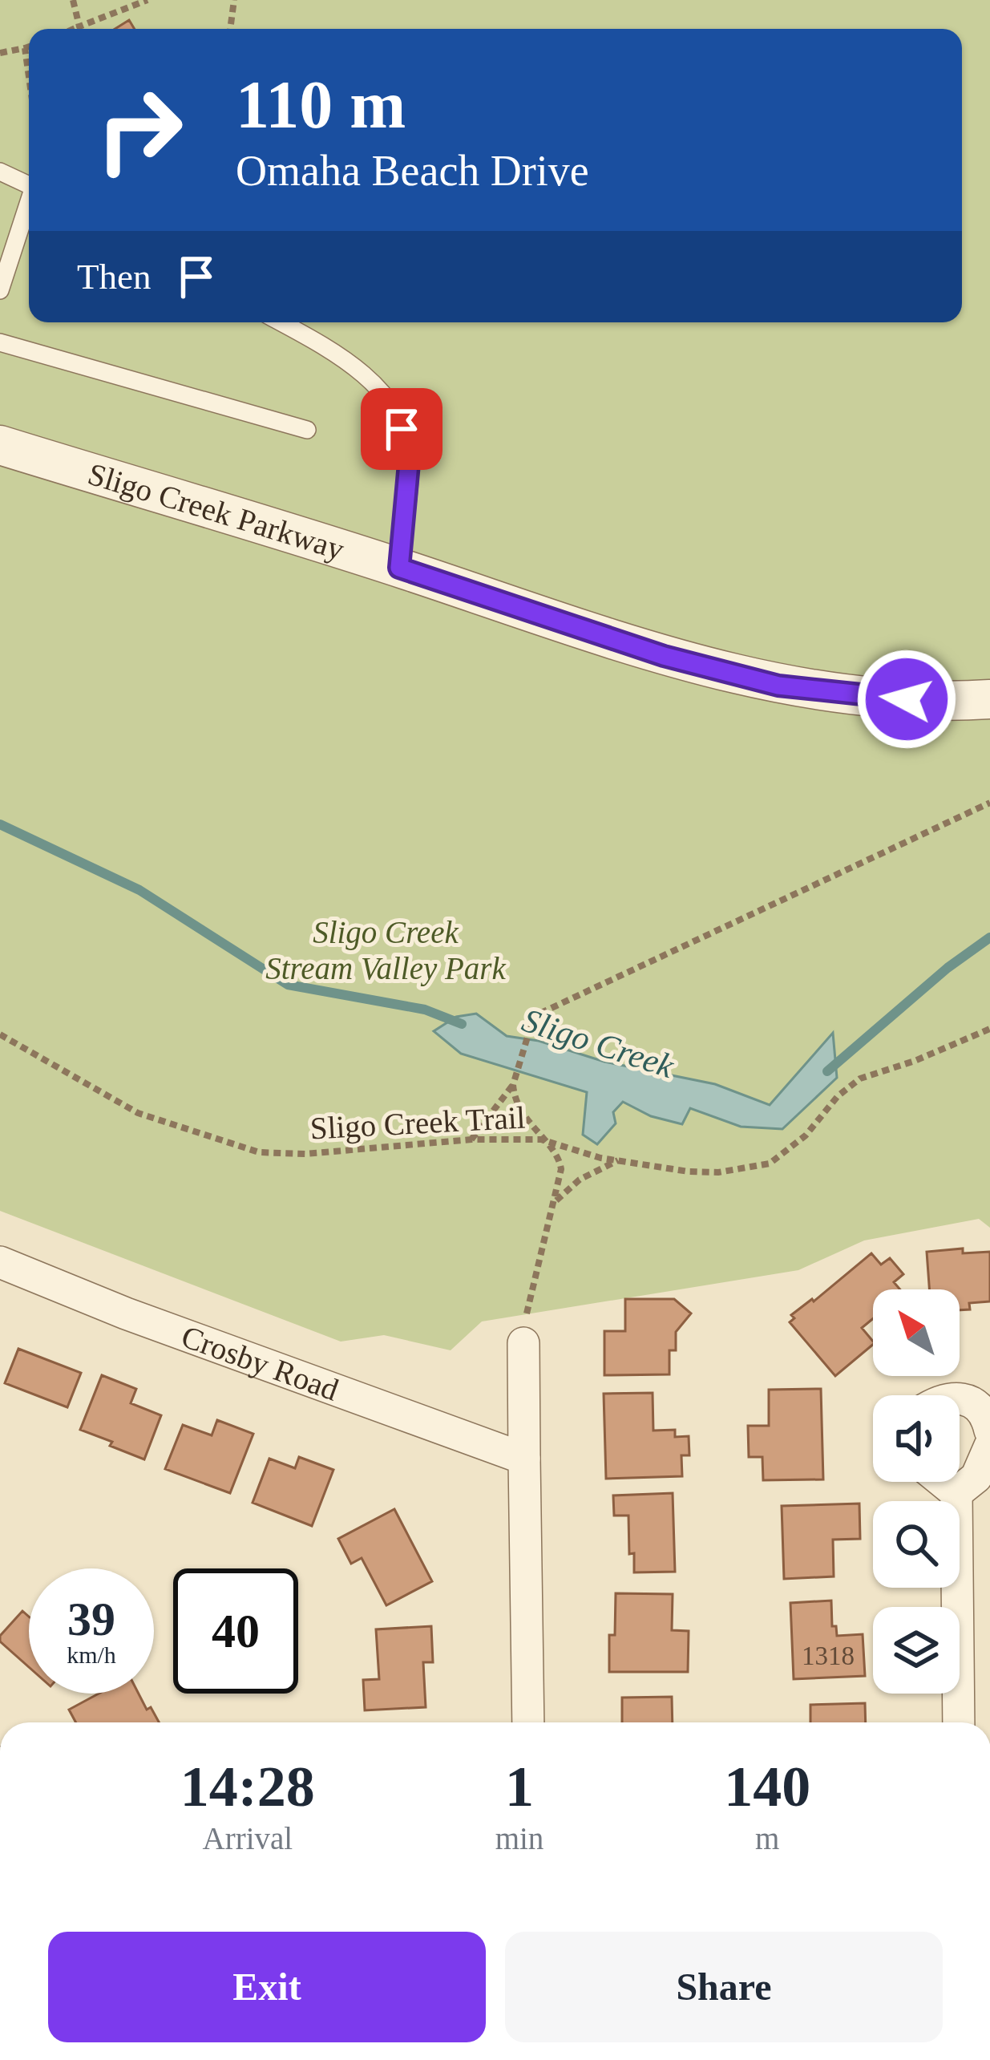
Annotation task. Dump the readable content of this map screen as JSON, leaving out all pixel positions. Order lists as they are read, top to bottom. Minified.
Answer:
{"streets":{"street":["Sligo Creek Parkway","Crosby Road"],"path":["Sligo Creek Trail"]},"water":["Sligo Creek"],"parks":["Sligo Creek Stream Valley Park"],"house_numbers":["1318"],"north":"top left","page":{"turn":["110 m","Omaha Beach Drive"],"then":"Then","speed":"39 km/h","limit":"40","eta":["14:28","Arrival","1","min","140","m"],"buttons":["Exit","Share"]}}
